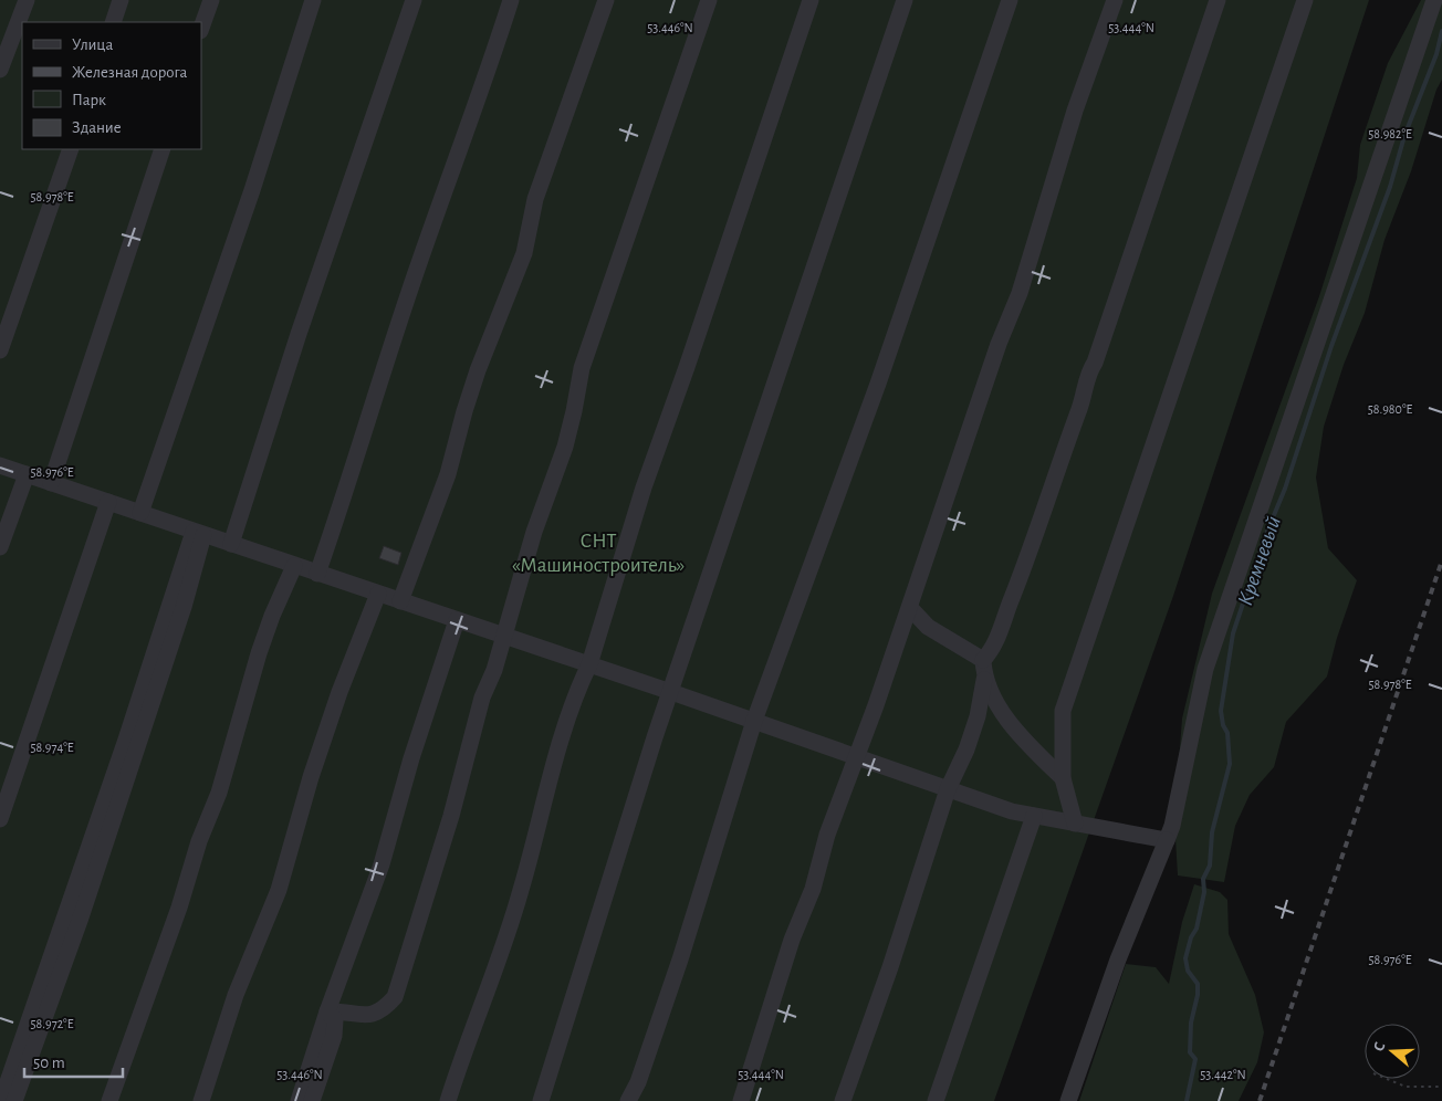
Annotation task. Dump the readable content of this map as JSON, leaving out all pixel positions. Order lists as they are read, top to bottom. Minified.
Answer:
{"water":["Кремневый"],"parks":["СНТ «Машиностроитель»"],"legend":["Улица","Железная дорога","Парк","Здание"],"scale_bar":"50 m","north":"left","coordinates":["53.446°N","53.444°N","58.982°E","58.978°E","58.980°E","58.976°E","58.974°E","58.972°E","53.442°N"]}
